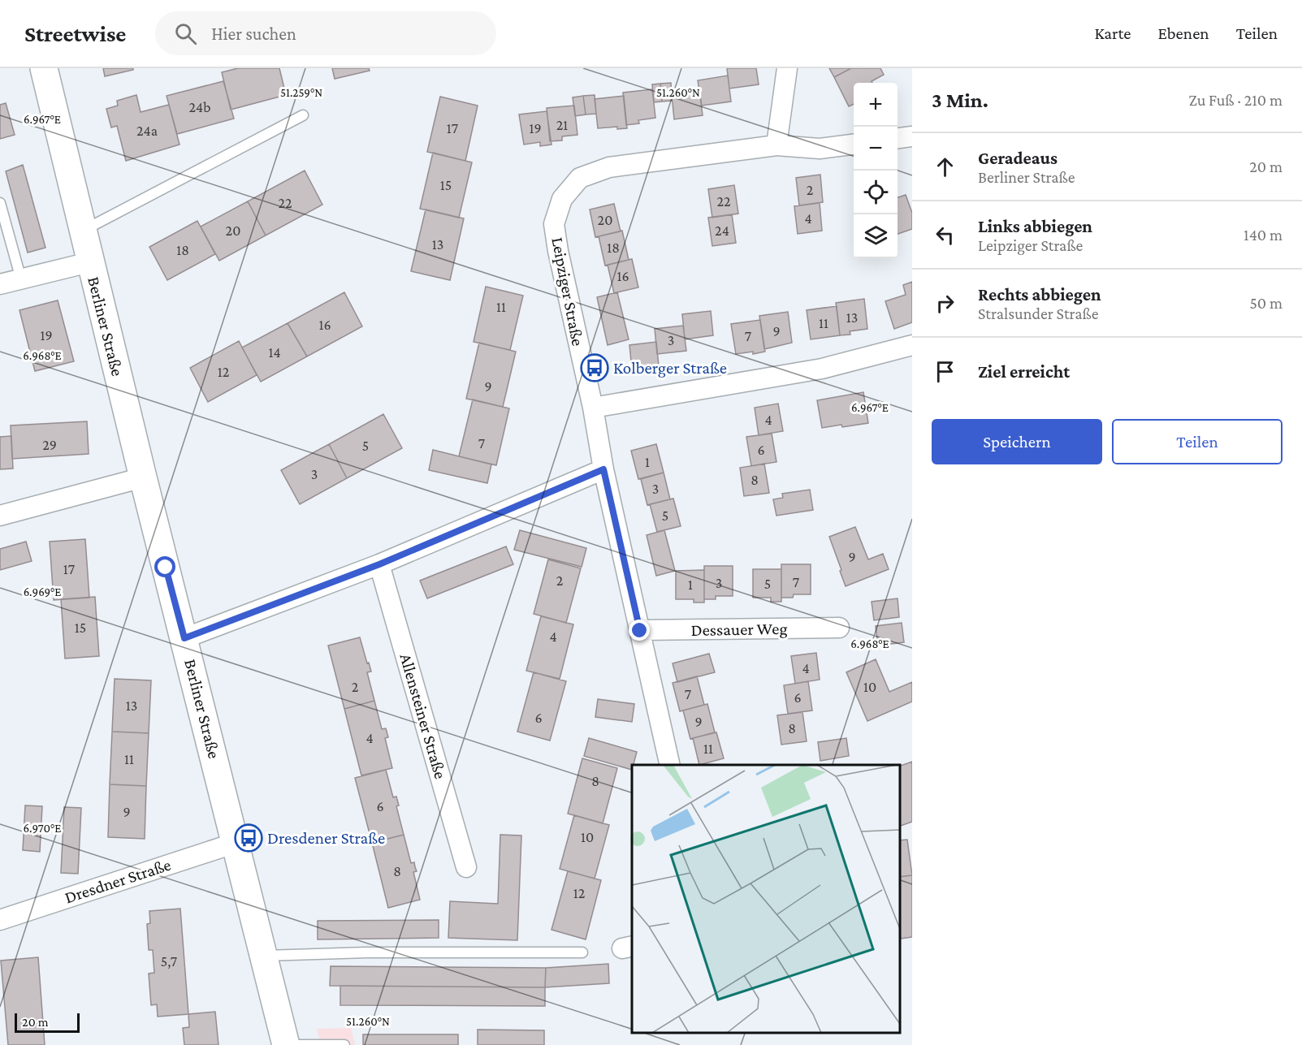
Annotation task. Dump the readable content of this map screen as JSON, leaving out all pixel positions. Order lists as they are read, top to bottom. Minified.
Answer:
{"streets":{"main road":["Berliner Straße"],"street":["Leipziger Straße","Dessauer Weg","Allensteiner Straße","Dresdner Straße"]},"crossings":[["Leipziger Straße","Dessauer Weg"],["Berliner Straße","Dresdner Straße"]],"places":{"bus stop":["Kolberger Straße","Dresdener Straße"]},"house_numbers":["24b","21","17","19","24a","15","2","22","22","4","20","20","24","13","18","18","16","11","13","11","16","9","19","7","3","14","12","9","4","7","29","5","6","1","3","8","3","5","9","17","2","7","3","5","1","15","4","4","2","10","7","6","13","6","9","8","4","11","11","8","6","9","10","8","12","5,7"],"scale_bar":"20 m","page":{"header":"Streetwise","search":"Hier suchen","nav":["Karte","Ebenen","Teilen"],"heading":["3 Min.","Zu Fuß · 210 m"],"map_buttons":["+","−"],"list":[["Geradeaus","Berliner Straße","20 m"],["Links abbiegen","Leipziger Straße","140 m"],["Rechts abbiegen","Stralsunder Straße","50 m"],"Ziel erreicht"],"buttons":["Speichern","Teilen"],"scale":"20 m"},"coordinates":["51.259°N","51.260°N","6.967°E","6.968°E","6.969°E","6.970°E"]}
